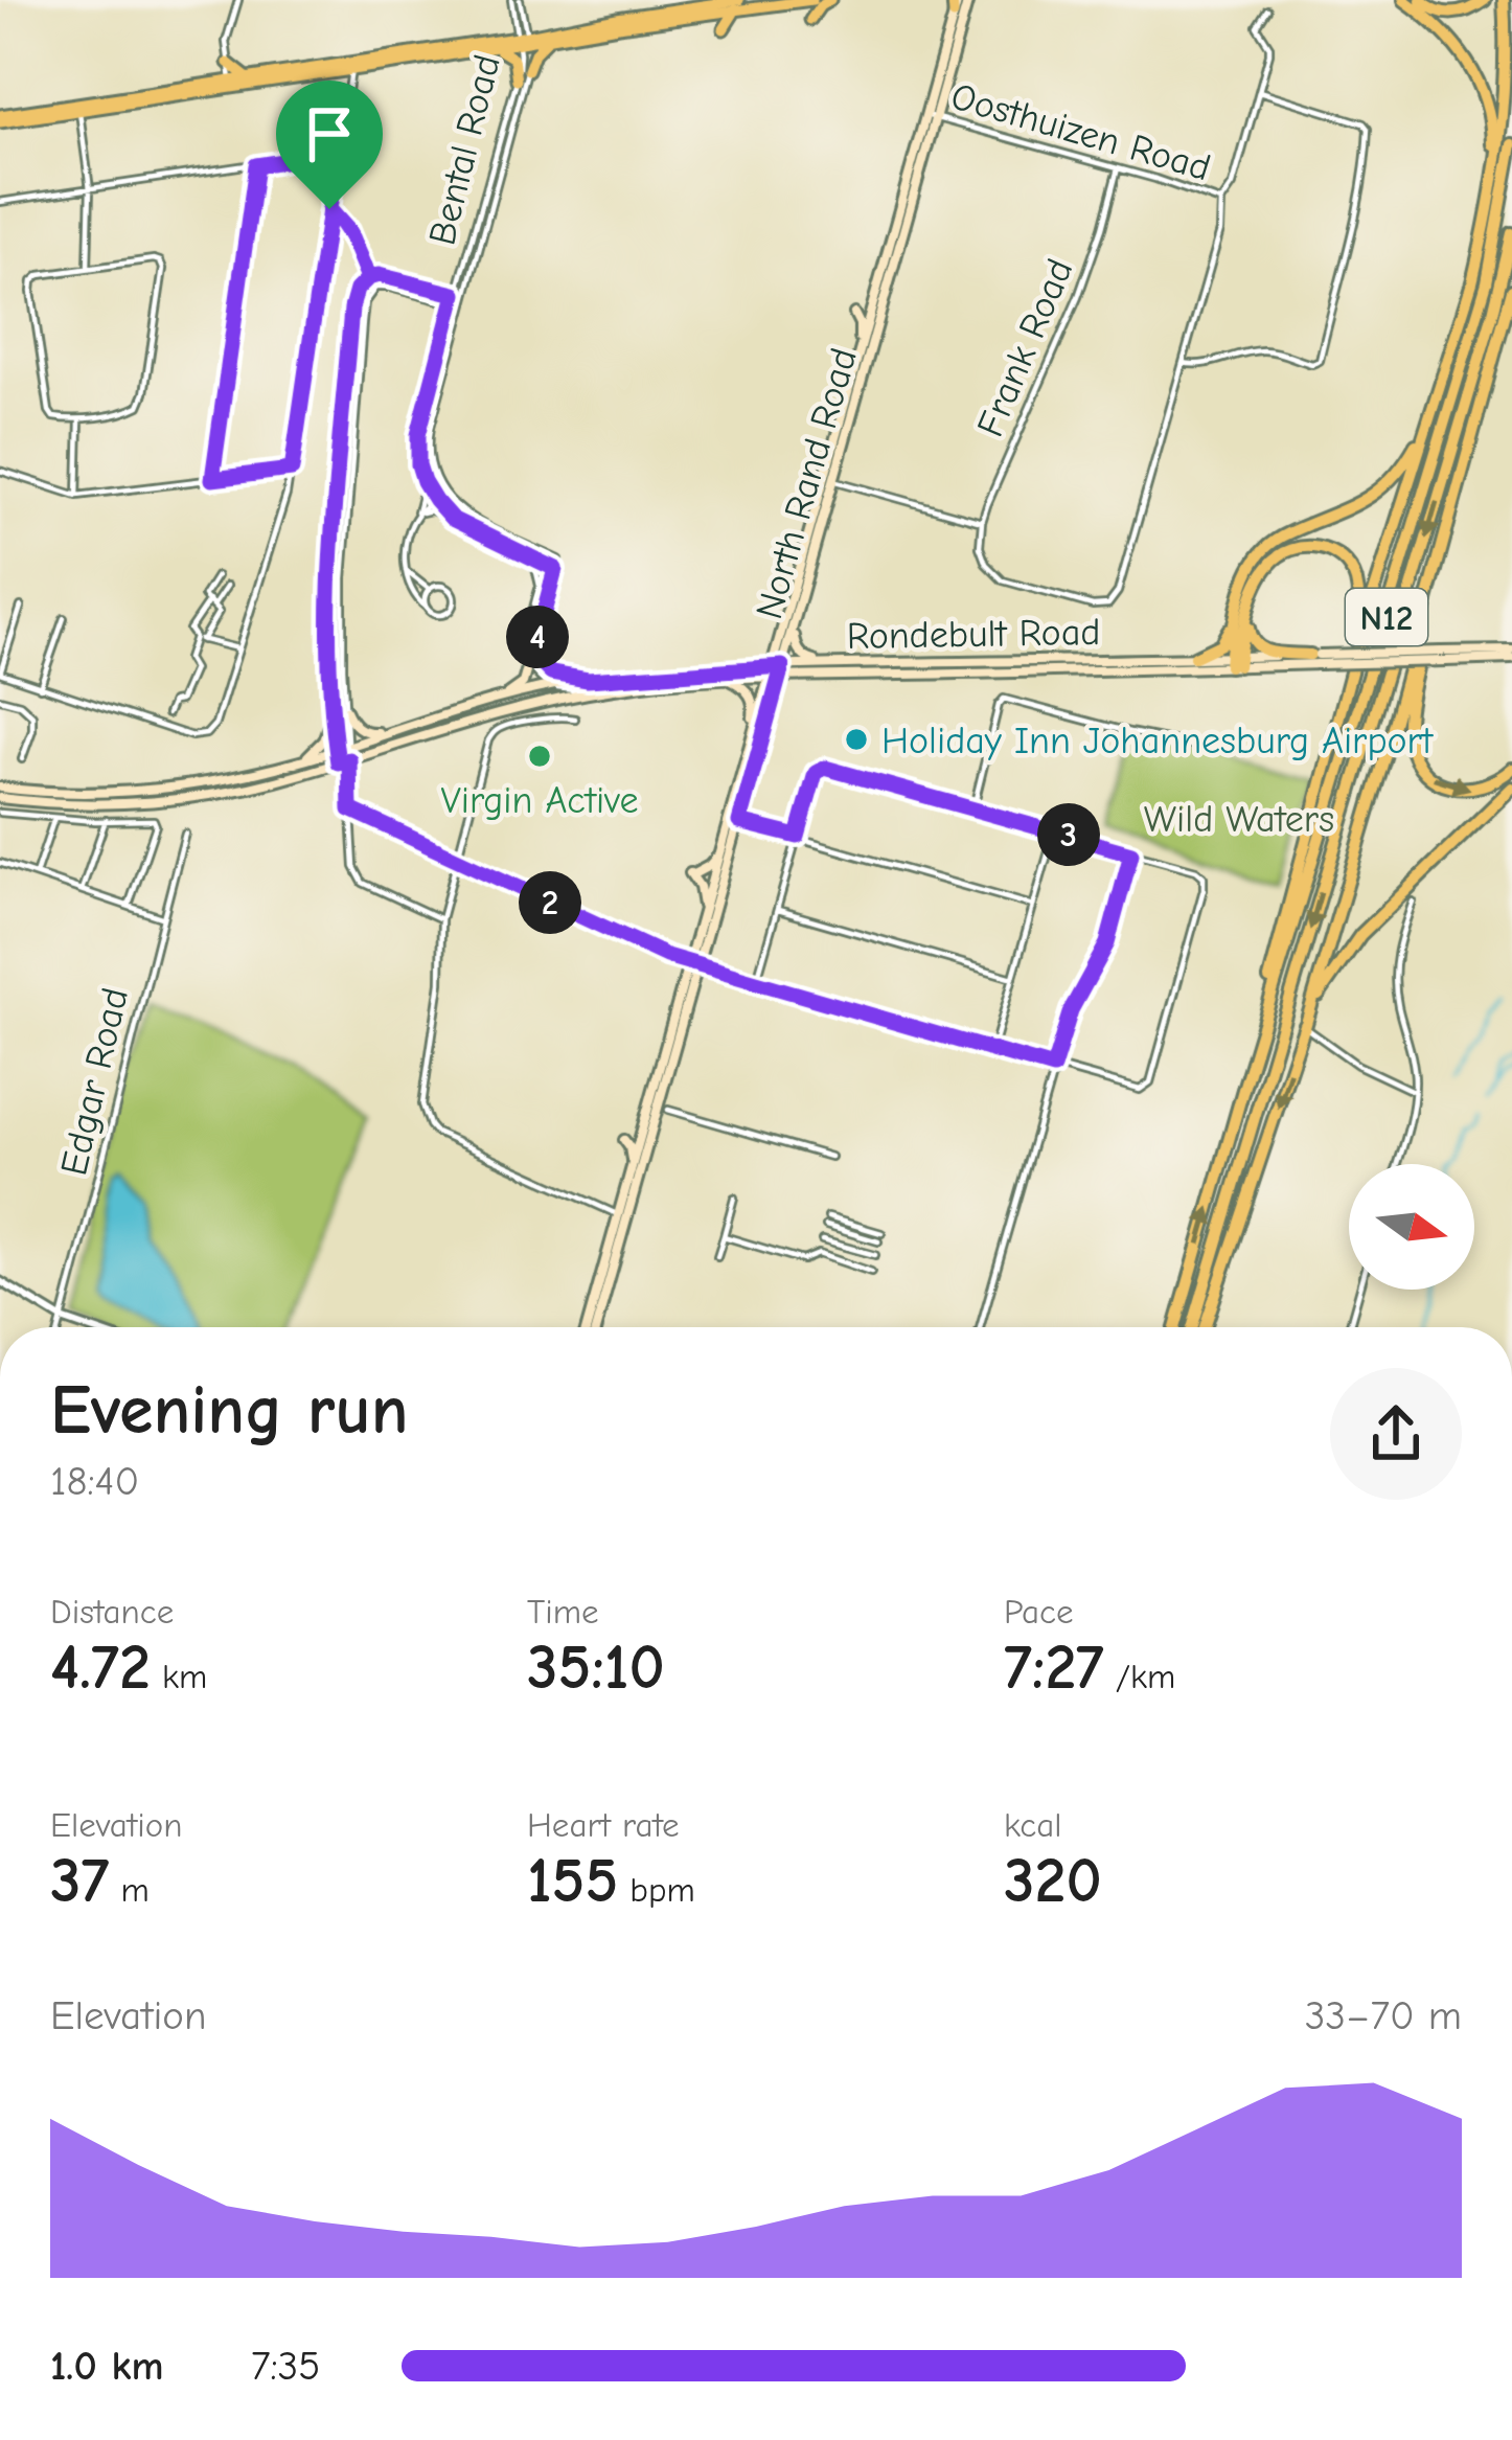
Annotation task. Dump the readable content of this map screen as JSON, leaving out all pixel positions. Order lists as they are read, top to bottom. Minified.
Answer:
{"streets":{"highway":["N12"],"main road":["North Rand Road","Rondebult Road"],"street":["Oosthuizen Road","Bental Road","Frank Road","Edgar Road"]},"crossings":[["Oosthuizen Road","Frank Road"],["Oosthuizen Road","North Rand Road"],["North Rand Road","Rondebult Road"]],"parks":["Wild Waters"],"places":["Holiday Inn Johannesburg Airport","Virgin Active"],"north":"right","page":{"pins":["4","3","2"],"heading":["Evening run","18:40"],"stats":[["Distance","4.72 km"],["Time","35:10"],["Pace","7:27 /km"],["Elevation","37 m"],["Heart rate","155 bpm"],["kcal","320"]],"chart":["Elevation","33–70 m"],"list":[{"name":"1.0 km","note":"7:35"}]}}
